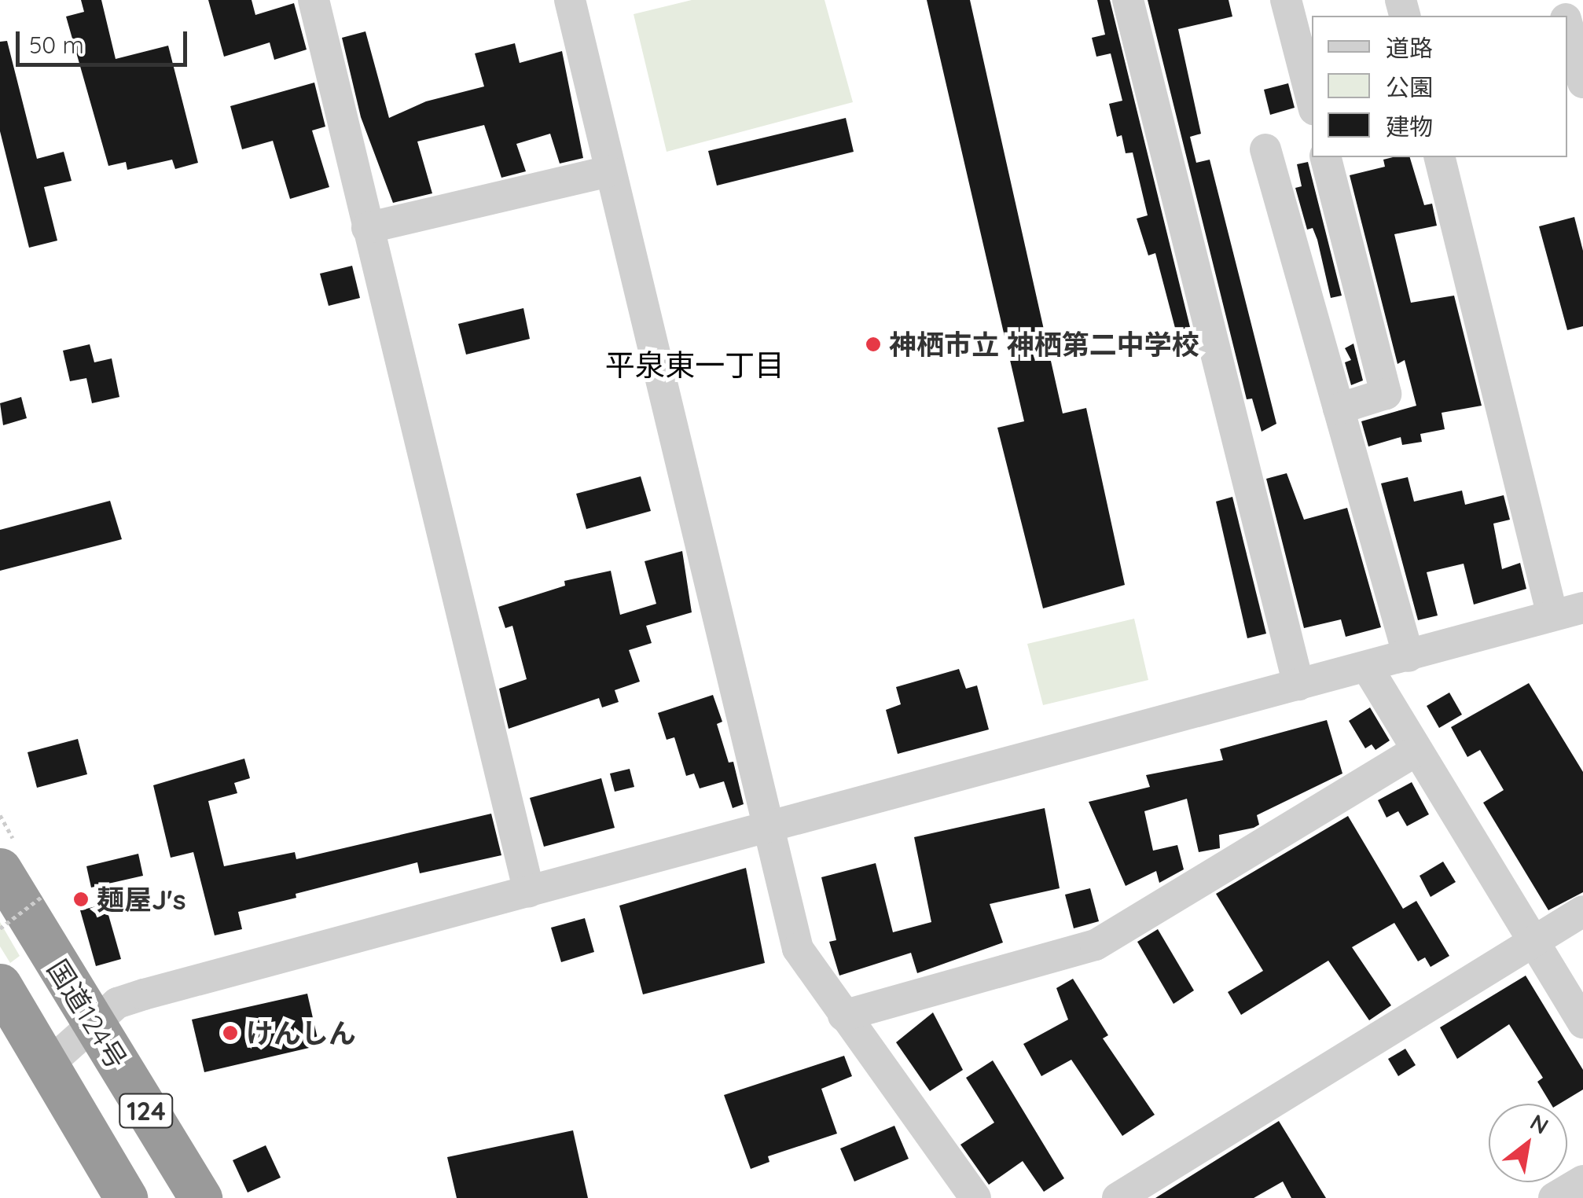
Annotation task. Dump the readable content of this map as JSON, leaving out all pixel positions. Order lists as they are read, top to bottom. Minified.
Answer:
{"streets":{"highway":["国道124号","124"]},"districts":["平泉東一丁目"],"places":["神栖市立 神栖第二中学校","麺屋J's","けんしん"],"legend":["道路","公園","建物"],"scale_bar":"50 m","north":"top right"}
